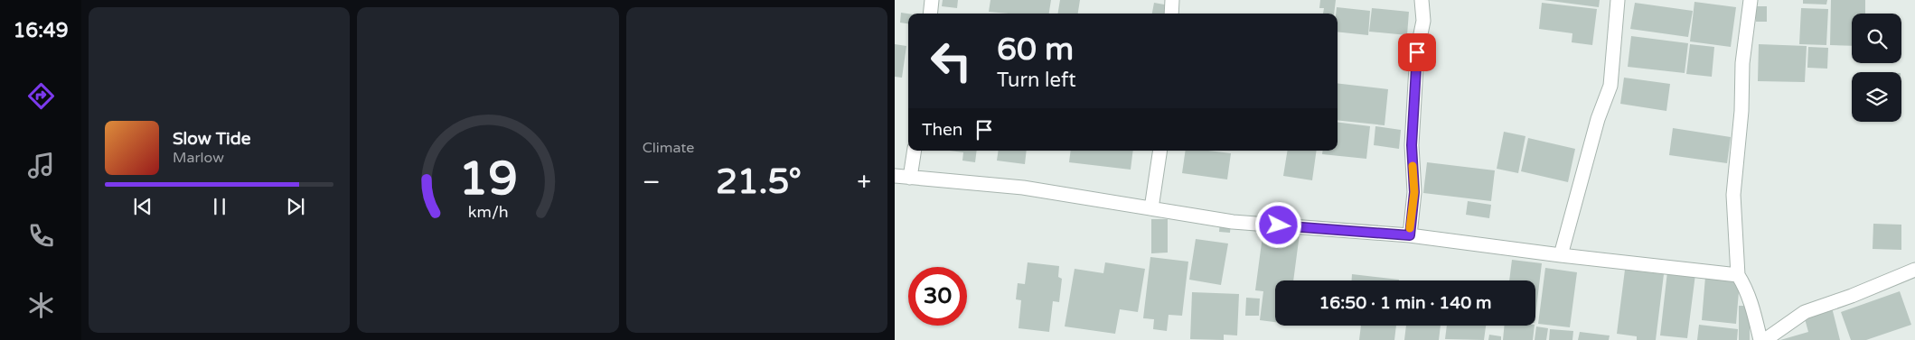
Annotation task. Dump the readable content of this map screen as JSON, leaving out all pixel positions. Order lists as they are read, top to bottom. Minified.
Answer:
{"page":{"tabs":"16:49","tile":"Climate","turn":["60 m","Turn left"],"then":"Then","song":["Slow Tide","Marlow"],"heat":["−","21.5°","+"],"limit":"30","trip":"16:50 · 1 min · 140 m","gauge":["19","km/h"]}}
